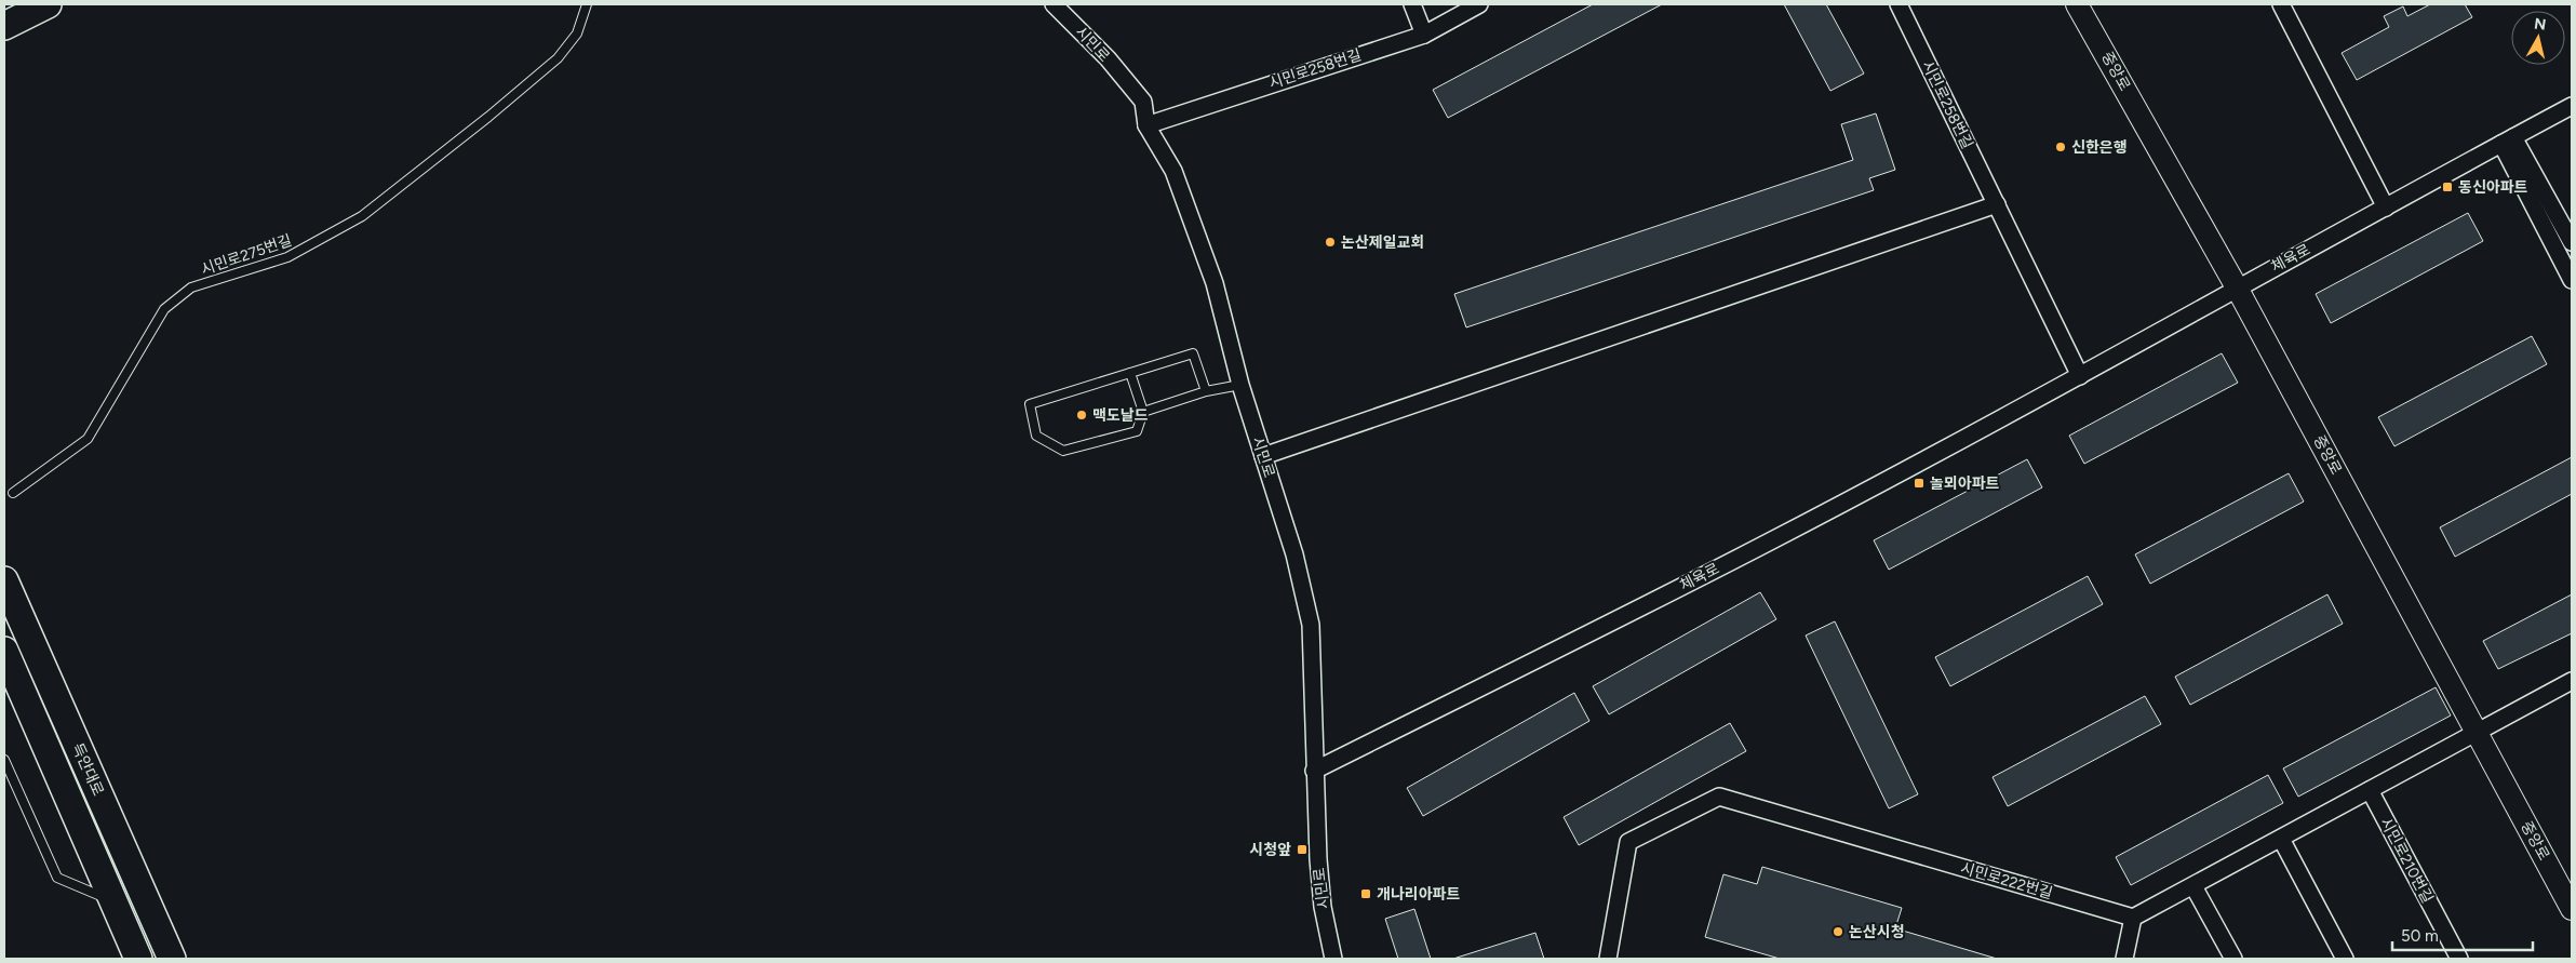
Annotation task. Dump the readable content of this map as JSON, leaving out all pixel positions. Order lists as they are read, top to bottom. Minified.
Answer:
{"streets":{"main road":["득안대로"],"street":["시민로","시민로258번길","중앙로","체육로","시민로210번길","시민로222번길"],"lane":["시민로275번길"]},"crossings":[["시민로","시민로258번길"],["시민로","체육로"],["중앙로","체육로"]],"places":{"other":["신한은행","논산제일교회","맥도날드","논산시청"],"transit":["동신아파트","놀뫼아파트","시청앞","개나리아파트"]},"scale_bar":"50 m","north":"top"}
